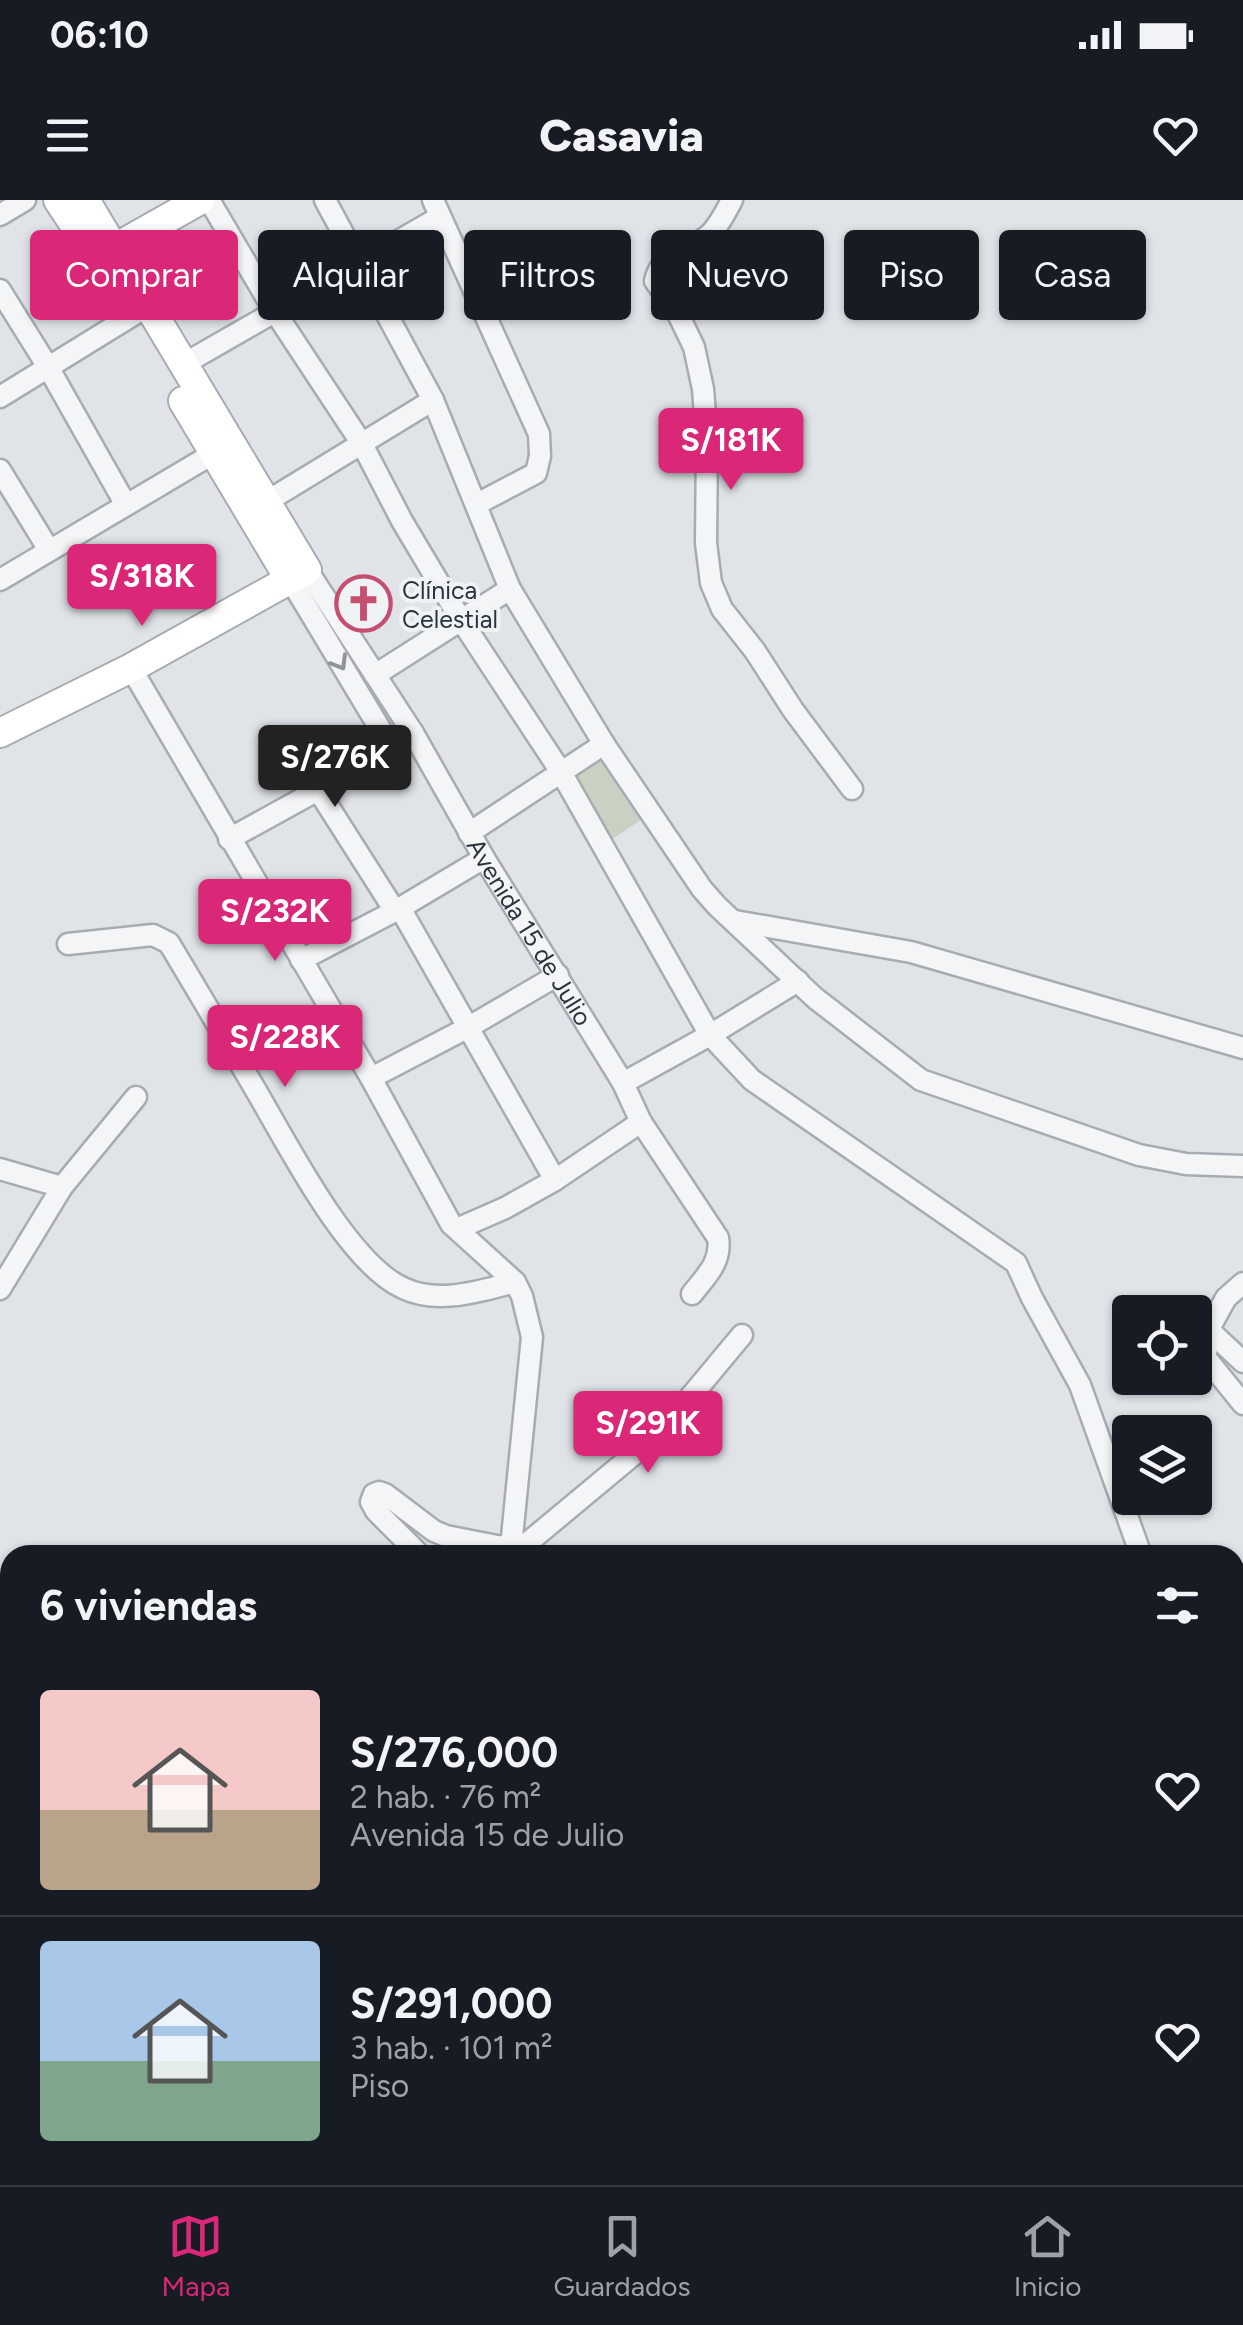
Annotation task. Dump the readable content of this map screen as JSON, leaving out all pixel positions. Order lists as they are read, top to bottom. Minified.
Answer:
{"streets":{"street":["Avenida 15 de Julio"]},"places":{"church":["Clínica Celestial"]},"page":{"status":"06:10","header":"Casavia","chip":["Comprar","Alquilar","Filtros","Nuevo","Piso","Casa"],"price":["S/181K","S/318K","S/276K","S/232K","S/228K","S/291K"],"heading":"6 viviendas","list":[{"name":"S/276,000","note":"2 hab. · 76 m² · Avenida 15 de Julio"},{"name":"S/291,000","note":"3 hab. · 101 m² · Piso"}],"tabs":["Mapa","Guardados","Inicio"]}}
